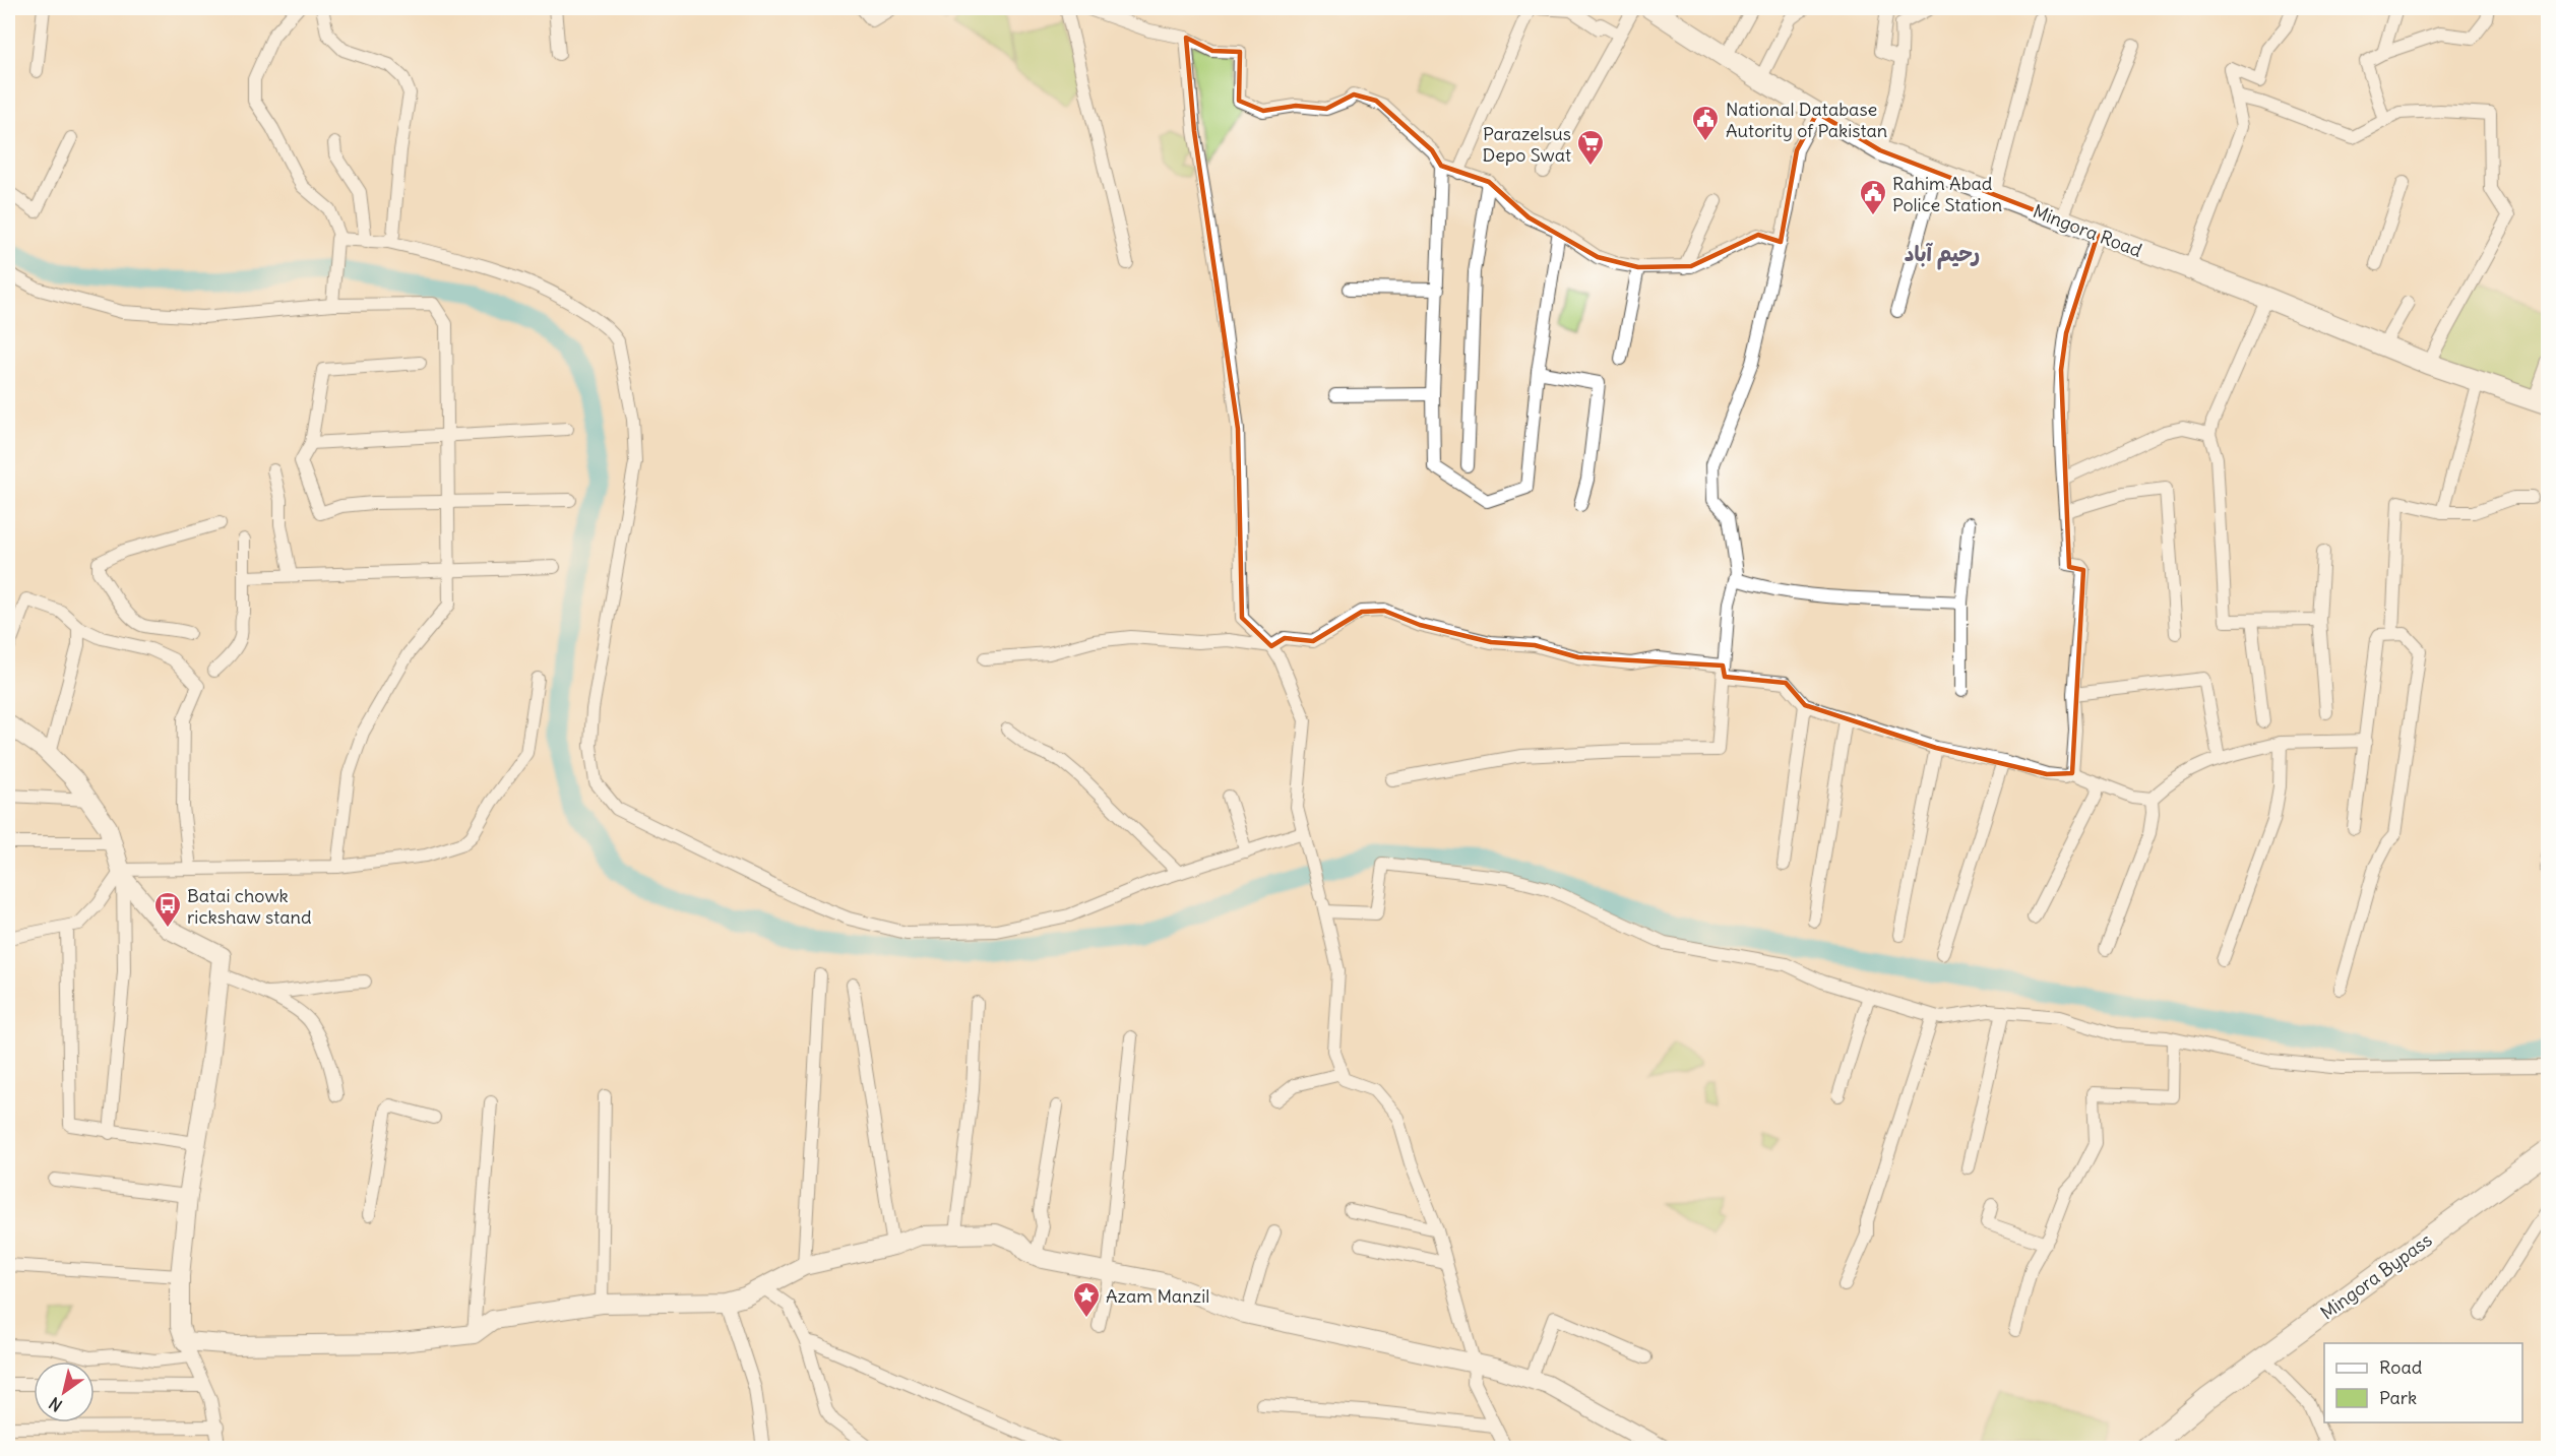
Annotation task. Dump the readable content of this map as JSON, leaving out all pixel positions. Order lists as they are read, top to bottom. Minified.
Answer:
{"streets":{"highway":["Mingora Bypass"],"main road":["Mingora Road"]},"districts":["رحیم آباد"],"places":{"public building":["National Database Autority of Pakistan","Rahim Abad Police Station"],"supermarket":["Parazelsus Depo Swat"],"bus stop":["Batai chowk rickshaw stand"],"place":["Azam Manzil"]},"legend":["Road","Park"],"north":"bottom left"}
